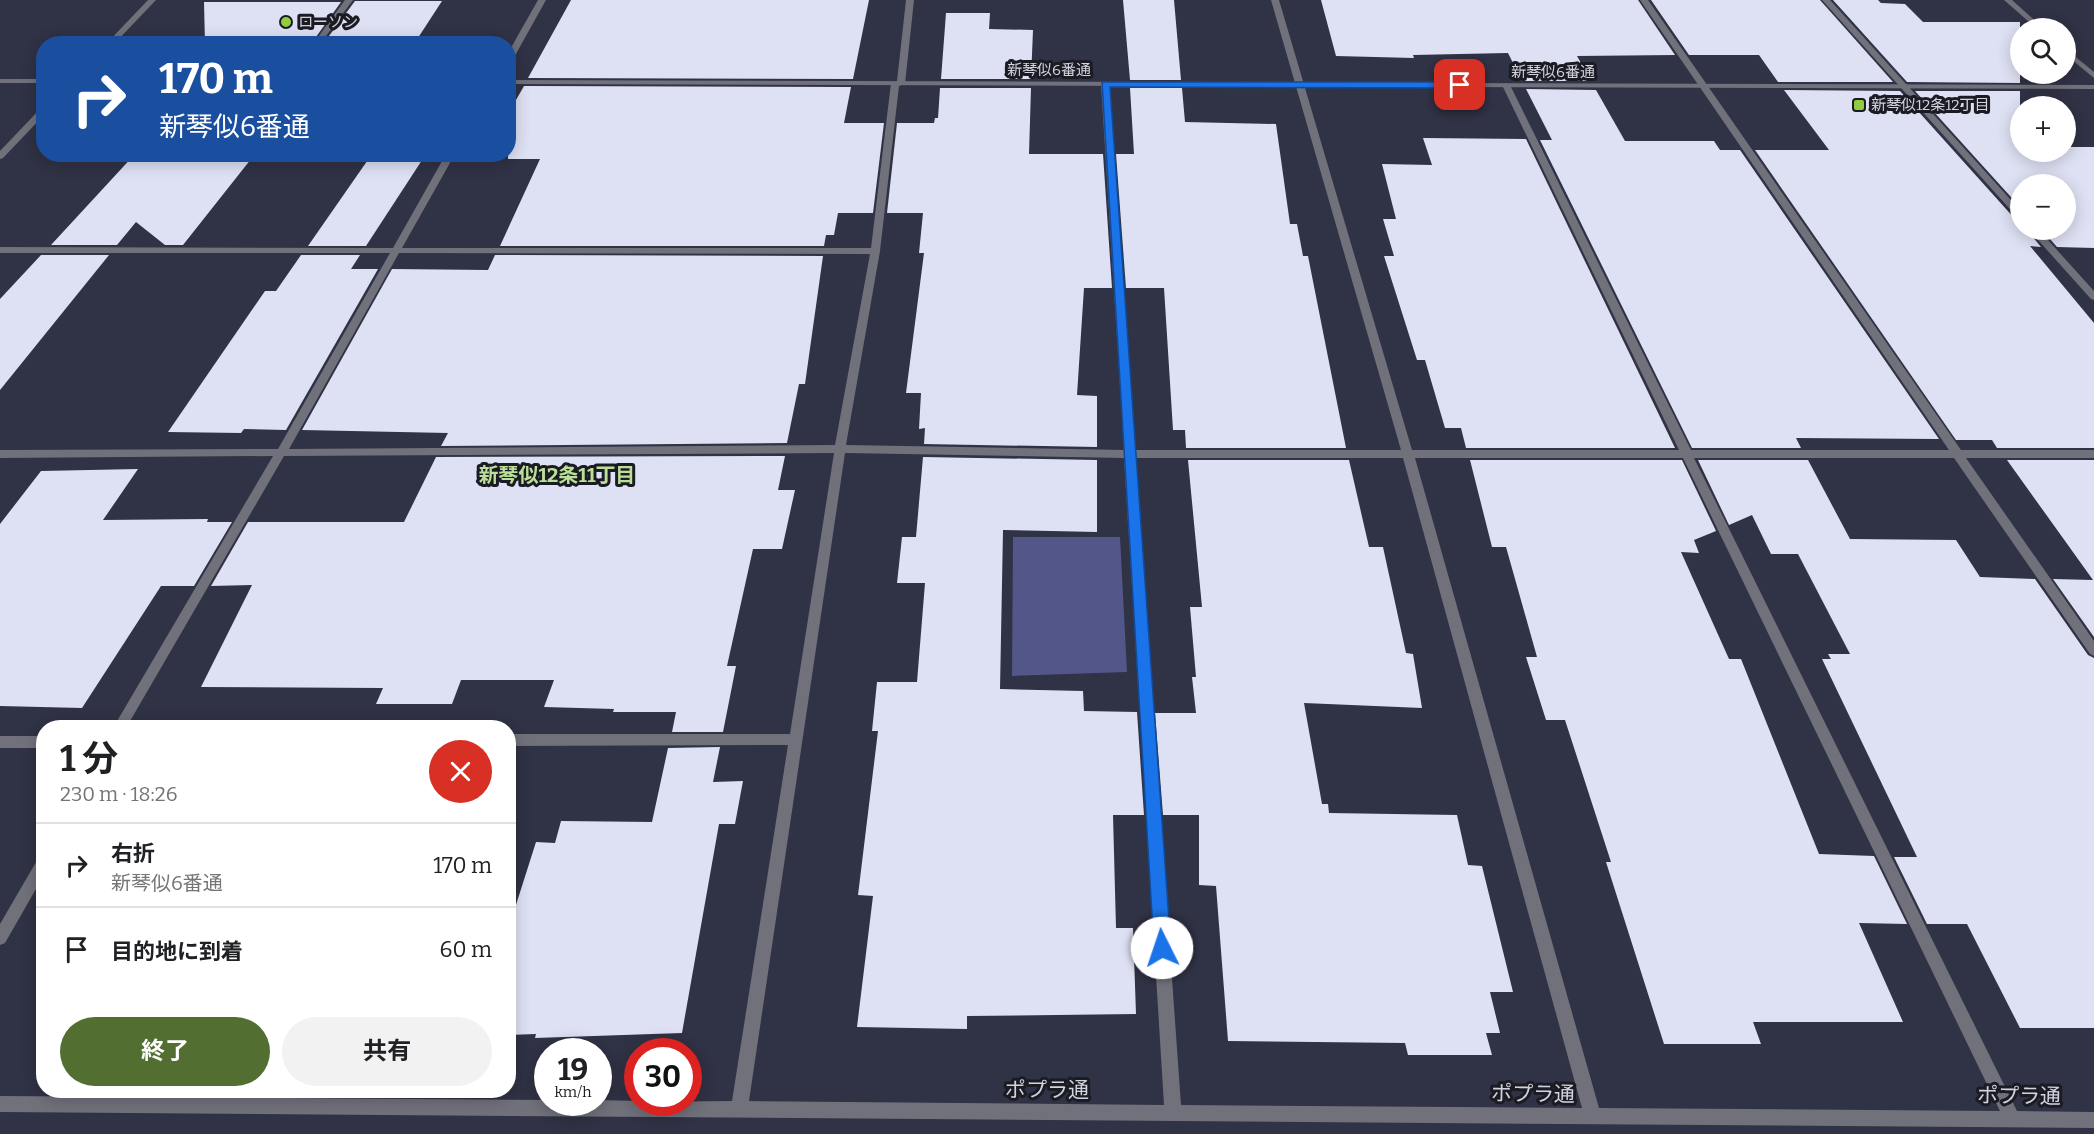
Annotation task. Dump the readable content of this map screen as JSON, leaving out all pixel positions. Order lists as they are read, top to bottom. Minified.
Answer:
{"streets":{"street":["新琴似6番通","ポプラ通"]},"districts":["新琴似12条11丁目"],"places":{"other":["ローソン"],"transit":["新琴似12条12丁目"]},"page":{"map_buttons":["+","−"],"turn":["170 m","新琴似6番通"],"heading":["1 分","230 m · 18:26"],"list":[{"name":"右折","note":"新琴似6番通","value":"170 m"},{"name":"目的地に到着","value":"60 m"}],"buttons":["終了","共有"],"speed":"19 km/h","limit":"30"}}
